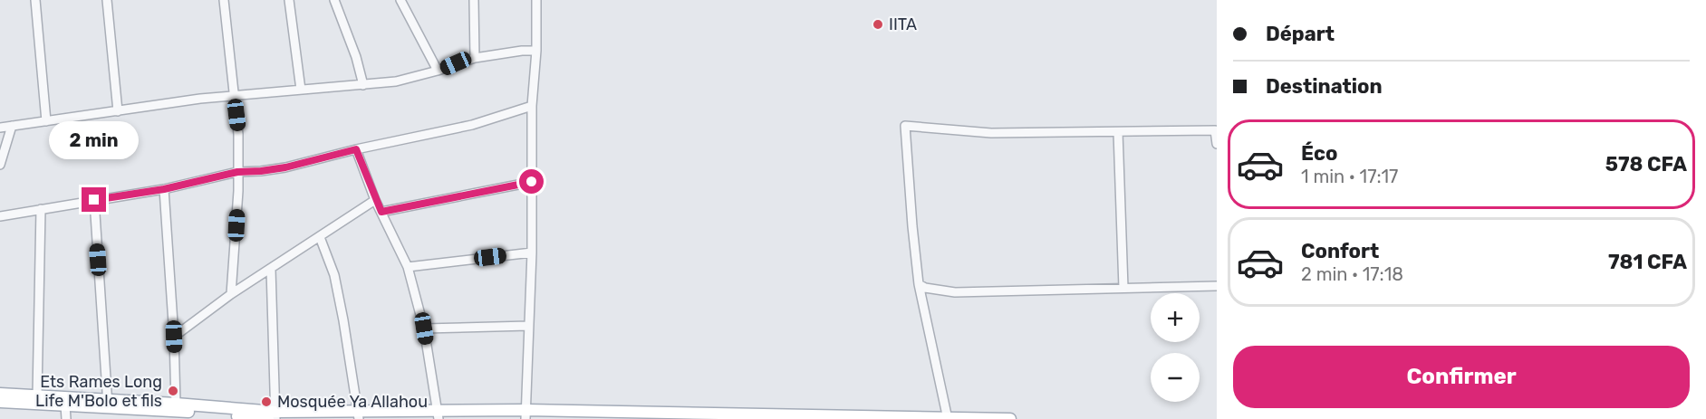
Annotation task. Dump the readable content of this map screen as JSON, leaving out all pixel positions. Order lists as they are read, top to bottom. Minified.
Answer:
{"places":["IITA","Ets Rames Long Life M'Bolo et fils","Mosquée Ya Allahou"],"page":{"banner":["Départ","Destination"],"list":[{"name":"Éco","note":"1 min · 17:17","value":"578 CFA"},{"name":"Confort","note":"2 min · 17:18","value":"781 CFA"}],"bubble":"2 min","map_buttons":["+","−"],"buttons":"Confirmer"}}
